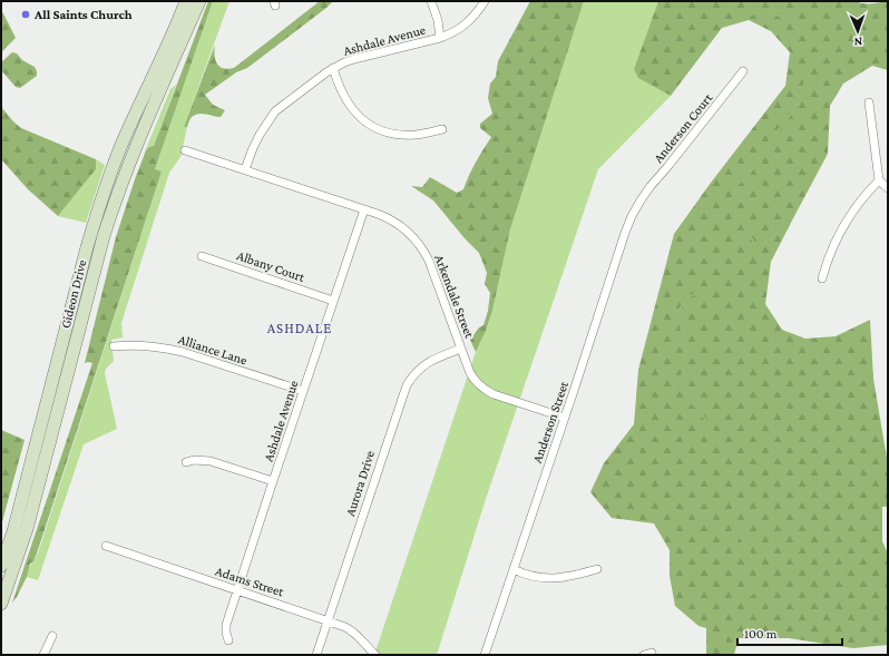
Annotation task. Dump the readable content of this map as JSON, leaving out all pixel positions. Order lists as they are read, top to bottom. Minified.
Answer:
{"streets":{"main road":["Gideon Drive"],"street":["Ashdale Avenue","Anderson Court","Albany Court","Arkendale Street","Alliance Lane","Anderson Street","Aurora Drive","Adams Street"]},"crossings":[["Ashdale Avenue","Albany Court"],["Ashdale Avenue","Arkendale Street"],["Ashdale Avenue","Alliance Lane"],["Ashdale Avenue","Adams Street"],["Anderson Court","Anderson Street"],["Arkendale Street","Anderson Street"],["Arkendale Street","Aurora Drive"],["Aurora Drive","Adams Street"]],"districts":["ASHDALE"],"places":["All Saints Church"],"scale_bar":"100 m","north":"bottom"}
